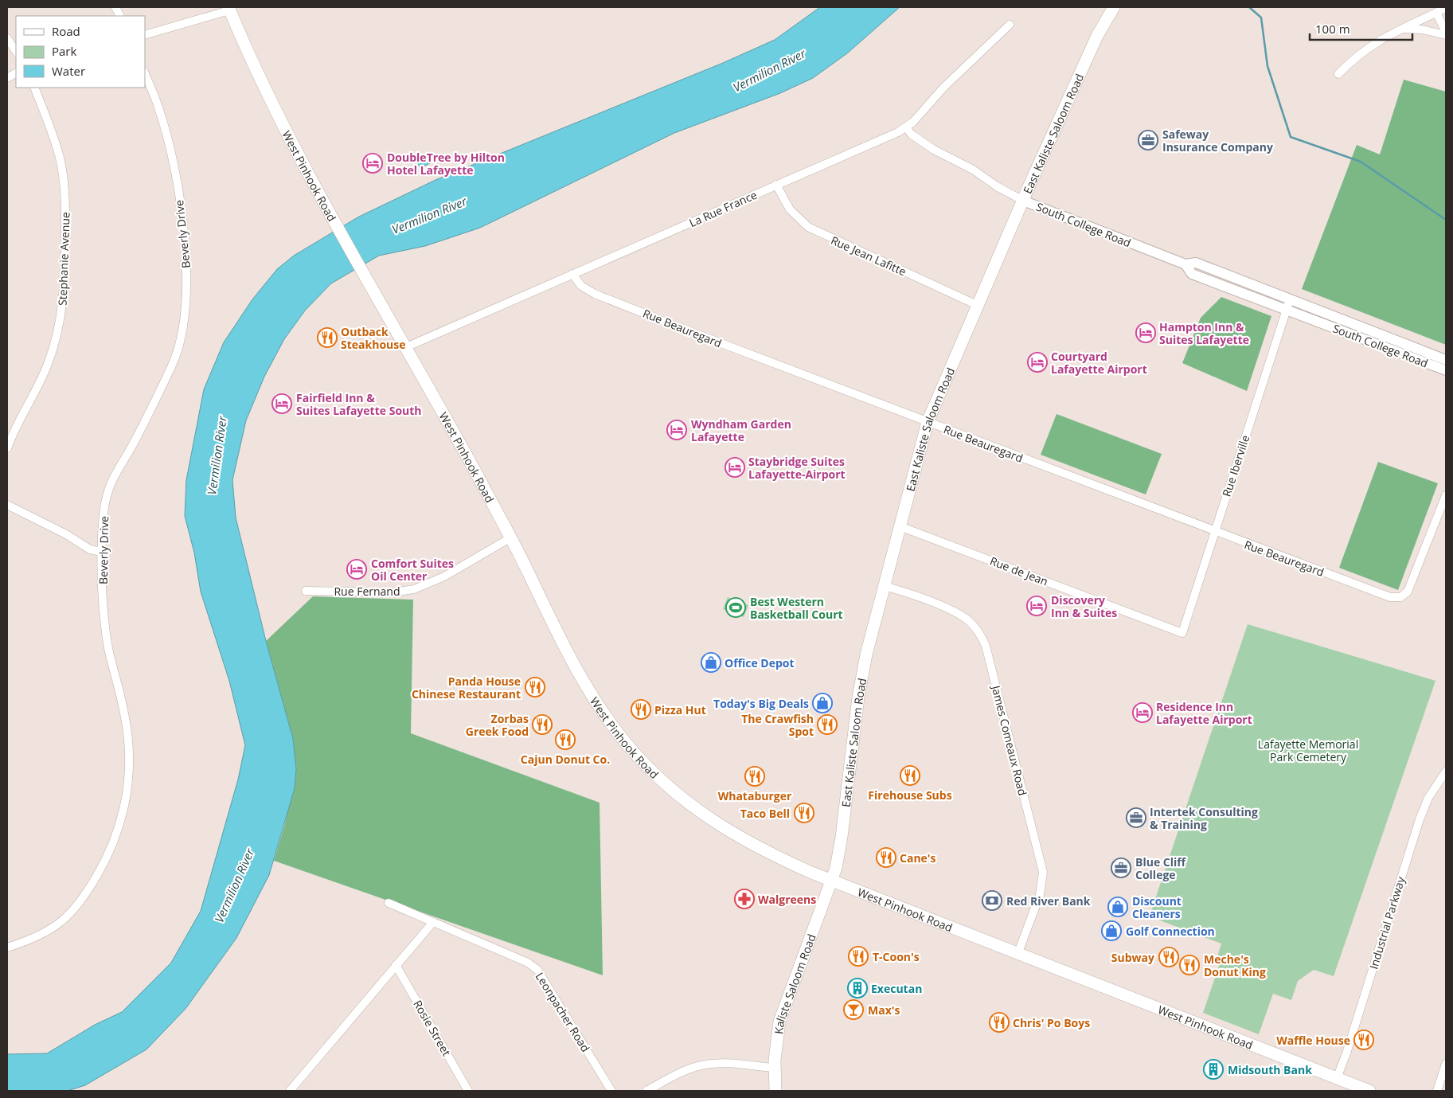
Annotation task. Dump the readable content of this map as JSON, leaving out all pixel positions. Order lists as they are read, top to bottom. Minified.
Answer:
{"streets":{"main road":["East Kaliste Saloom Road","West Pinhook Road","Kaliste Saloom Road"],"street":["La Rue France","South College Road","Beverly Drive","Rue Jean Lafitte","Stephanie Avenue","Rue Beauregard","Rue Iberville","Rue de Jean","Rue Fernand","James Comeaux Road","Industrial Parkway","Leonpacher Road","Rosie Street"]},"crossings":[["East Kaliste Saloom Road","West Pinhook Road"],["East Kaliste Saloom Road","South College Road"],["East Kaliste Saloom Road","Rue Jean Lafitte"],["East Kaliste Saloom Road","Rue Beauregard"],["East Kaliste Saloom Road","Rue de Jean"],["East Kaliste Saloom Road","James Comeaux Road"],["East Kaliste Saloom Road","Kaliste Saloom Road"],["West Pinhook Road","La Rue France"],["West Pinhook Road","Rue Fernand"],["West Pinhook Road","James Comeaux Road"],["West Pinhook Road","Industrial Parkway"],["West Pinhook Road","Kaliste Saloom Road"],["La Rue France","South College Road"],["La Rue France","Rue Jean Lafitte"],["La Rue France","Rue Beauregard"],["South College Road","Rue Iberville"],["Rue Beauregard","Rue Iberville"],["Rue Iberville","Rue de Jean"]],"water":["Vermilion River"],"parks":["Lafayette Memorial Park Cemetery"],"places":{"office":["Safeway Insurance Company","Intertek Consulting & Training","Blue Cliff College"],"hotel":["DoubleTree by Hilton Hotel Lafayette","Hampton Inn & Suites Lafayette","Courtyard Lafayette Airport","Fairfield Inn & Suites Lafayette South","Wyndham Garden Lafayette","Staybridge Suites Lafayette-Airport","Comfort Suites Oil Center","Discovery Inn & Suites","Residence Inn Lafayette Airport"],"restaurant":["Outback Steakhouse","Panda House Chinese Restaurant","Pizza Hut","Zorbas Greek Food","The Crawfish Spot","Cajun Donut Co.","Firehouse Subs","Whataburger","Taco Bell","Cane's","T-Coon's","Subway","Meche's Donut King","Chris' Po Boys","Waffle House"],"sports":["Best Western Basketball Court"],"shop":["Office Depot","Today's Big Deals","Discount Cleaners","Golf Connection"],"pharmacy":["Walgreens"],"bank":["Red River Bank"],"building":["Executan","Midsouth Bank"],"bar":["Max's"]},"legend":["Road","Park","Water"],"scale_bar":"100 m"}
